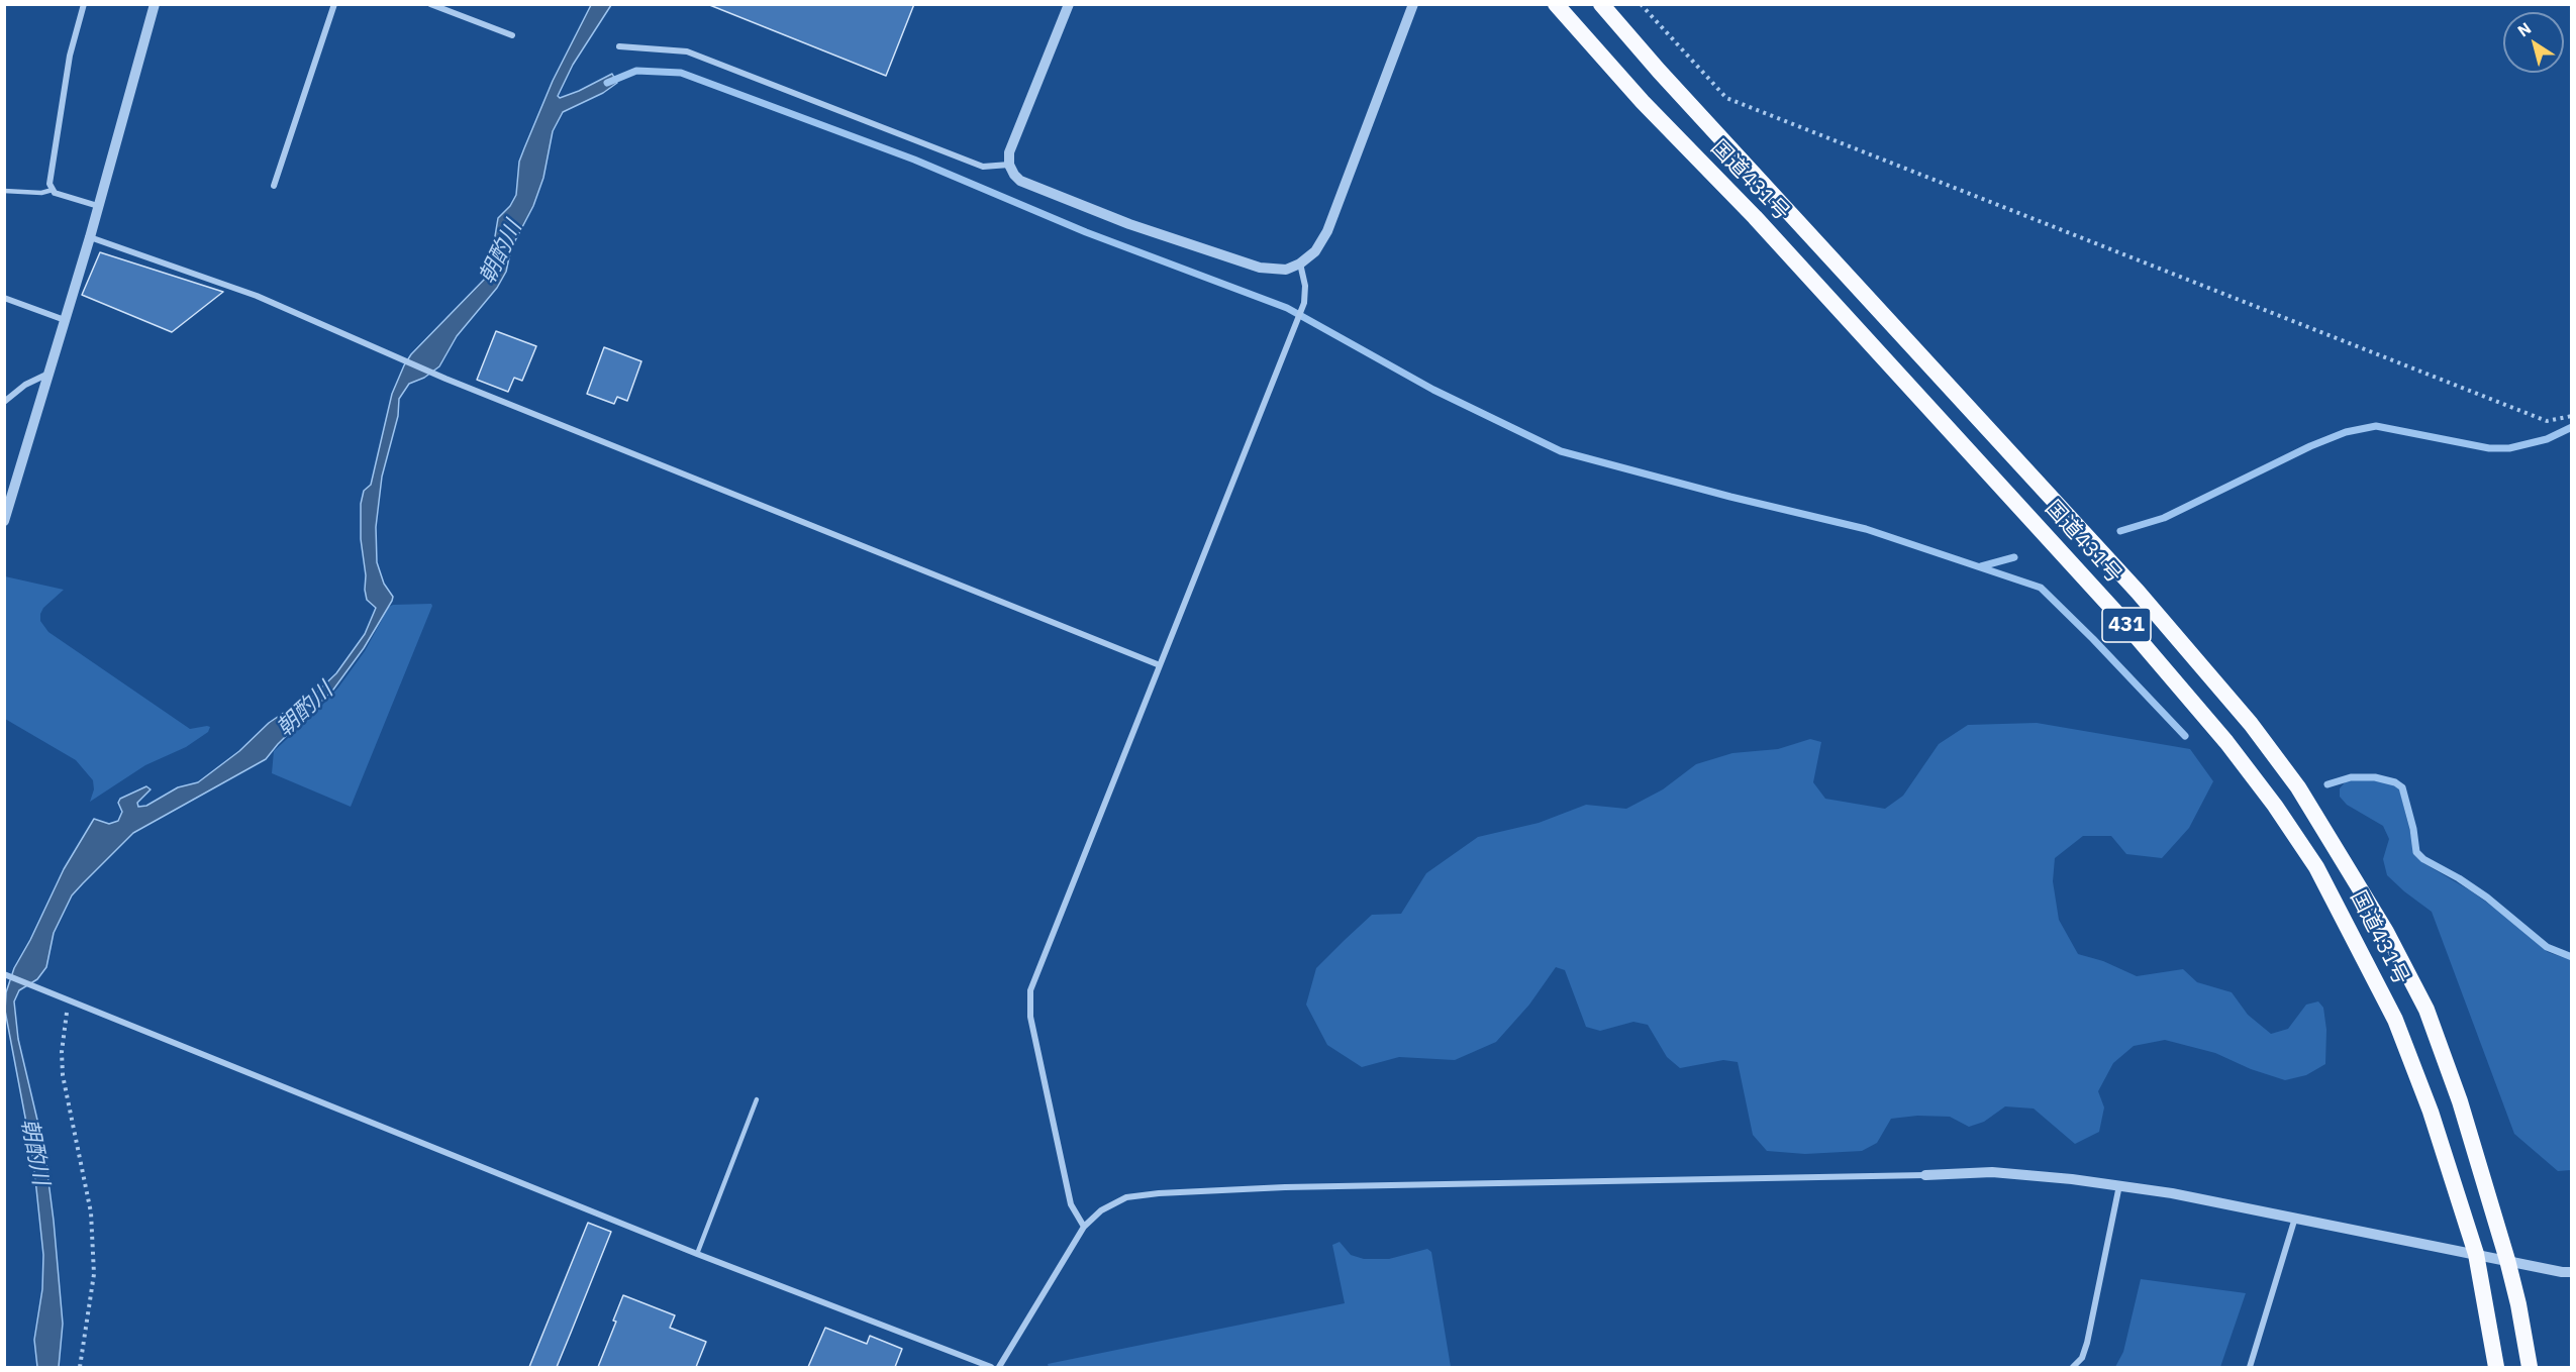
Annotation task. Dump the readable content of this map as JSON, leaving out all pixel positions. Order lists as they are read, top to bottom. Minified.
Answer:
{"streets":{"highway":["国道431号","431"]},"water":["朝酌川"],"north":"top left"}
